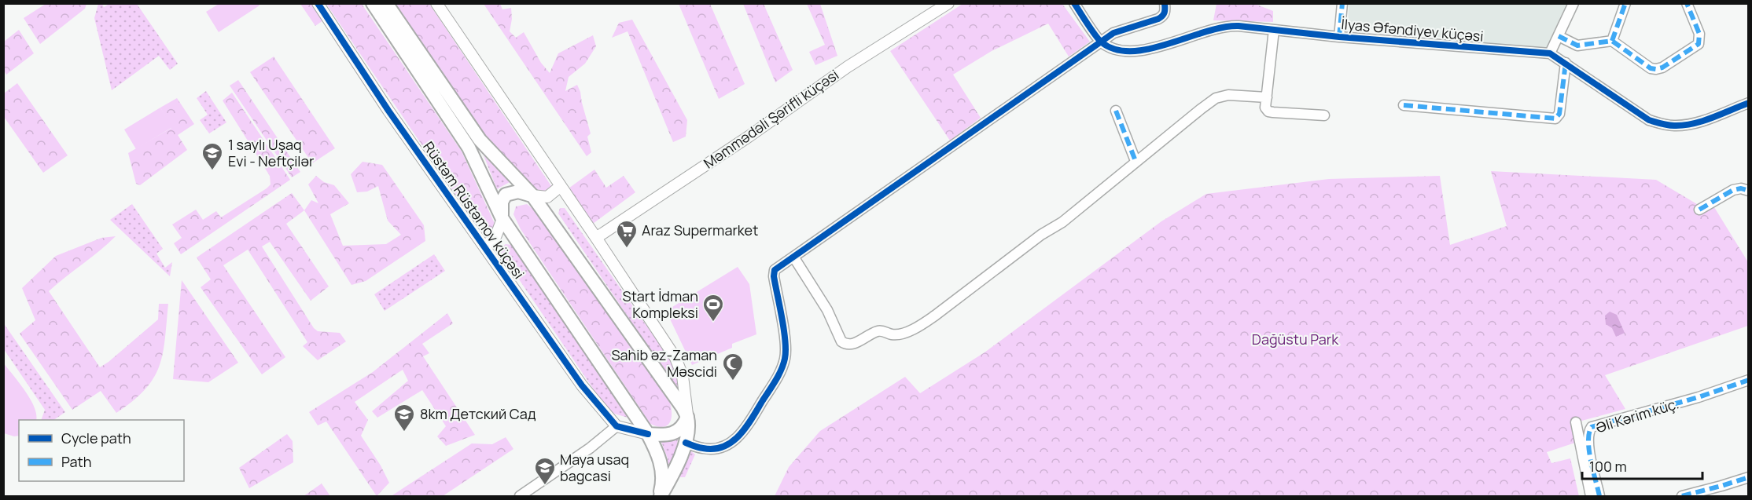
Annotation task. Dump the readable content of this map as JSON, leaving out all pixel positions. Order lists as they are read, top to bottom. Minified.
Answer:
{"streets":{"main road":["Rüstəm Rüstəmov küçəsi"],"street":["İlyas Əfəndiyev küçəsi","Məmmədəli Şərifli küçəsi","Əli Kərim küç."]},"parks":["Dağüstu Park"],"places":{"school or university":["1 saylı Uşaq Evi - Neftçilər","8km Детский Сад","Maya usaq bagcasi"],"supermarket":["Araz Supermarket"],"sports":["Start İdman Kompleksi"],"mosque":["Sahib əz-Zaman Məscidi"]},"legend":["Cycle path","Path"],"scale_bar":"100 m"}
